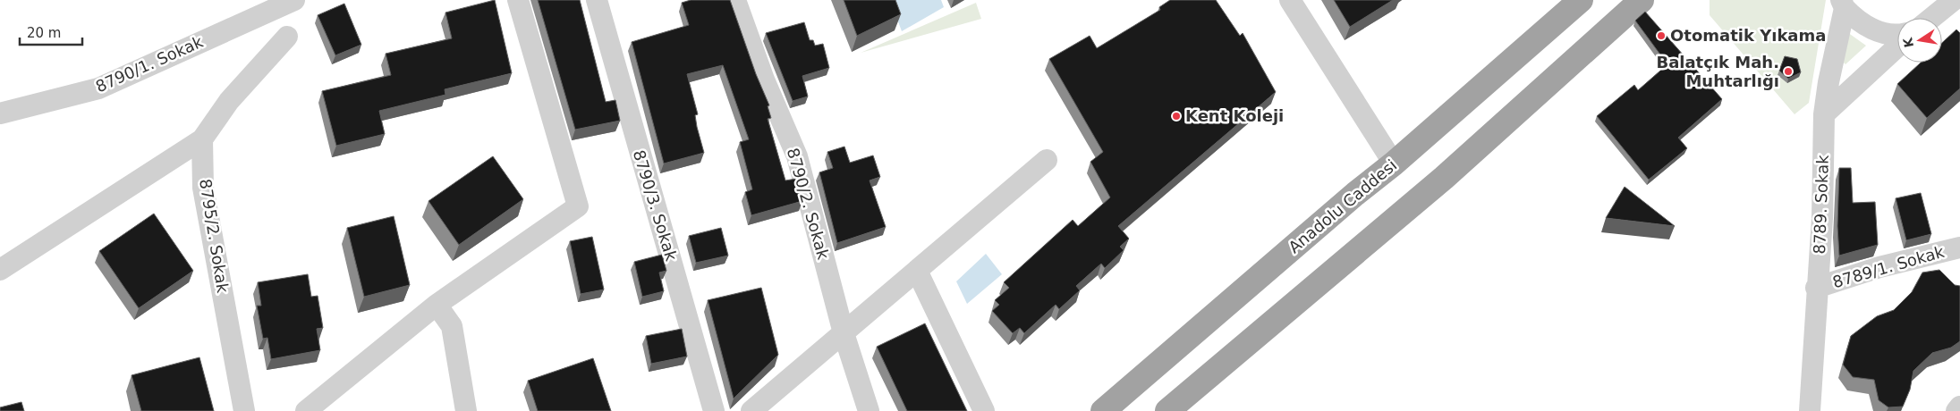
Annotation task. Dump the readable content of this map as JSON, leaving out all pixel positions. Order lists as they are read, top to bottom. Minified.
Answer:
{"streets":{"highway":["Anadolu Caddesi"],"street":["8790/1. Sokak","8790/2. Sokak","8789. Sokak","8790/3. Sokak","8795/2. Sokak","8789/1. Sokak"]},"crossings":[["8789. Sokak","8789/1. Sokak"]],"places":["Otomatik Yıkama","Balatçık Mah. Muhtarlığı","Kent Koleji"],"scale_bar":"20 m","north":"left"}
